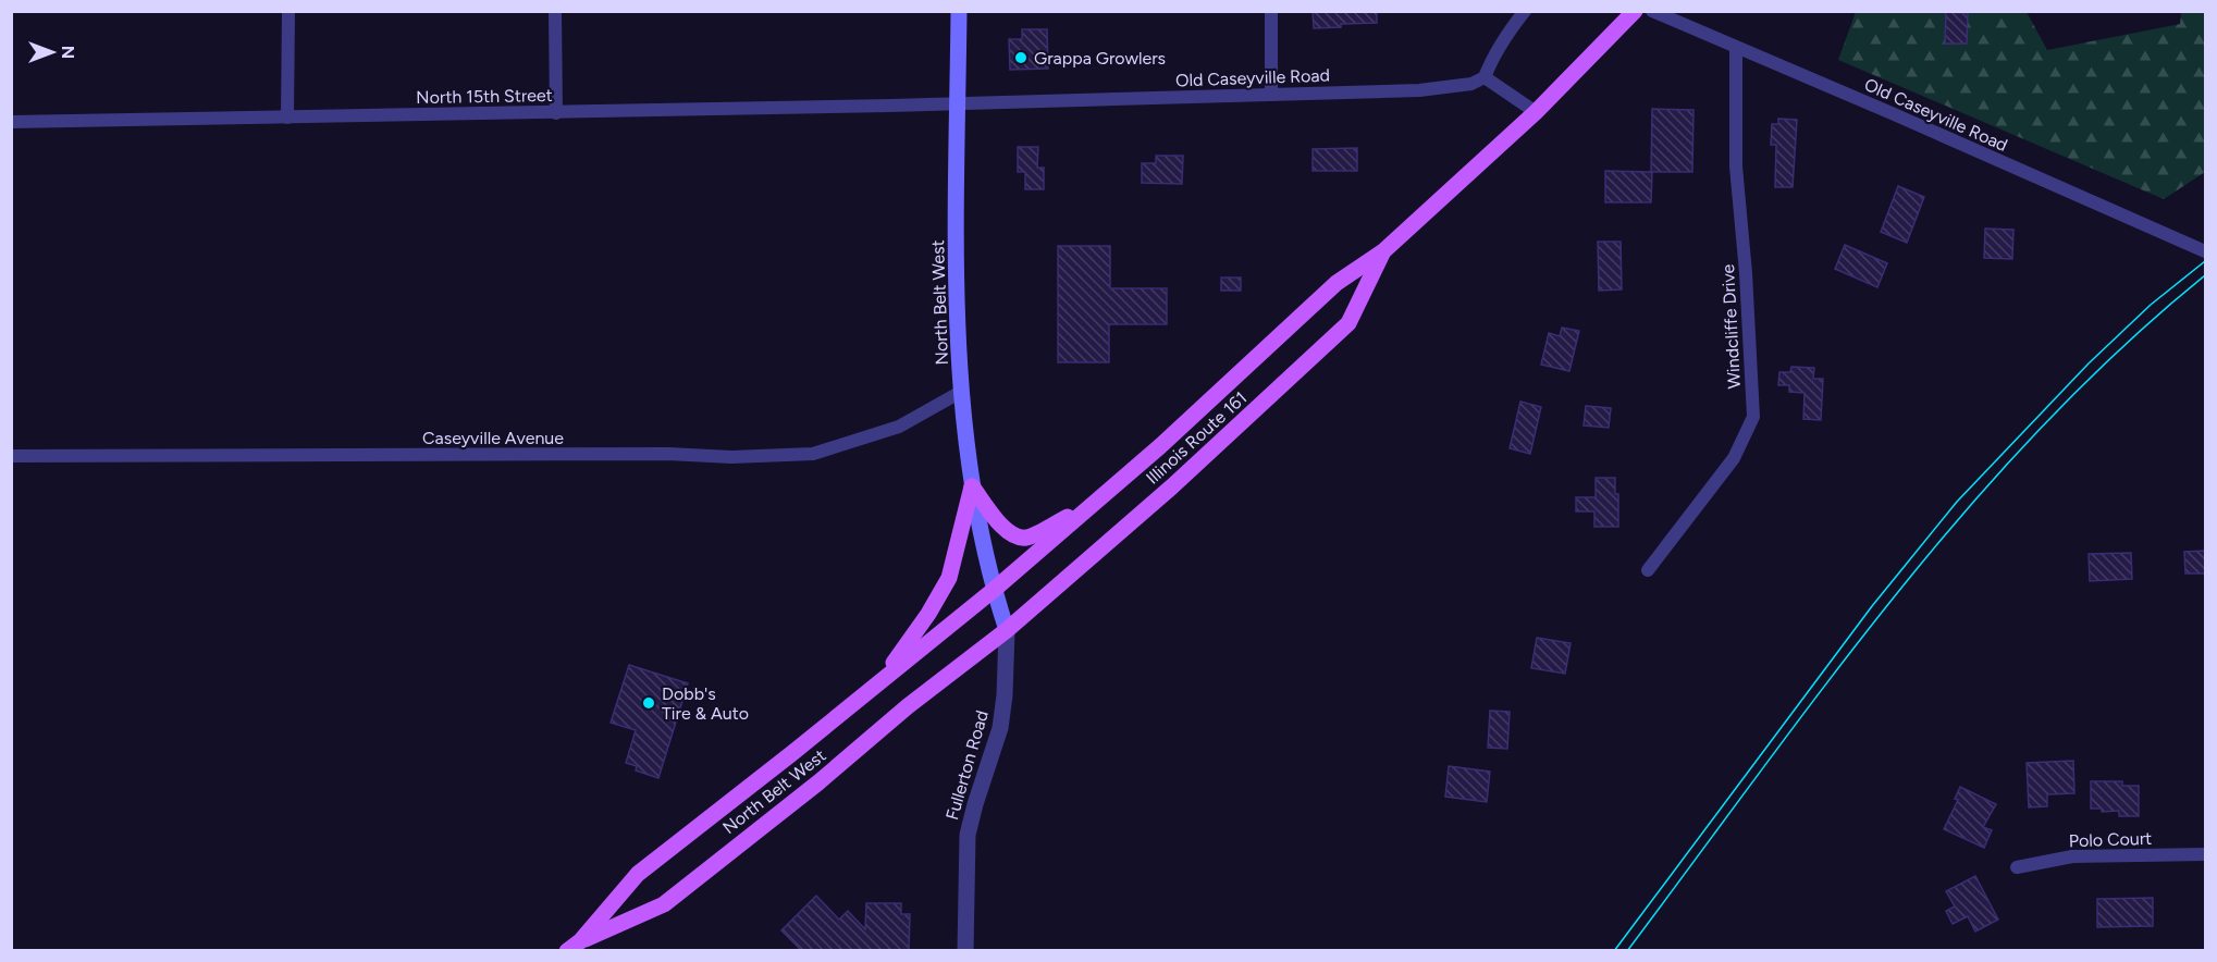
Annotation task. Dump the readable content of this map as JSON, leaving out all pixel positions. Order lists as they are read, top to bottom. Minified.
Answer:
{"streets":{"main road":["North Belt West","Illinois Route 161"],"street":["Old Caseyville Road","North 15th Street","Windcliffe Drive","Caseyville Avenue","Fullerton Road","Polo Court"]},"crossings":[["Old Caseyville Road","North 15th Street"],["Old Caseyville Road","North Belt West"],["Old Caseyville Road","Windcliffe Drive"],["North 15th Street","North Belt West"],["North Belt West","Caseyville Avenue"],["North Belt West","Illinois Route 161"],["North Belt West","Fullerton Road"],["Illinois Route 161","Fullerton Road"]],"places":["Grappa Growlers","Dobb's Tire & Auto"],"north":"right"}
